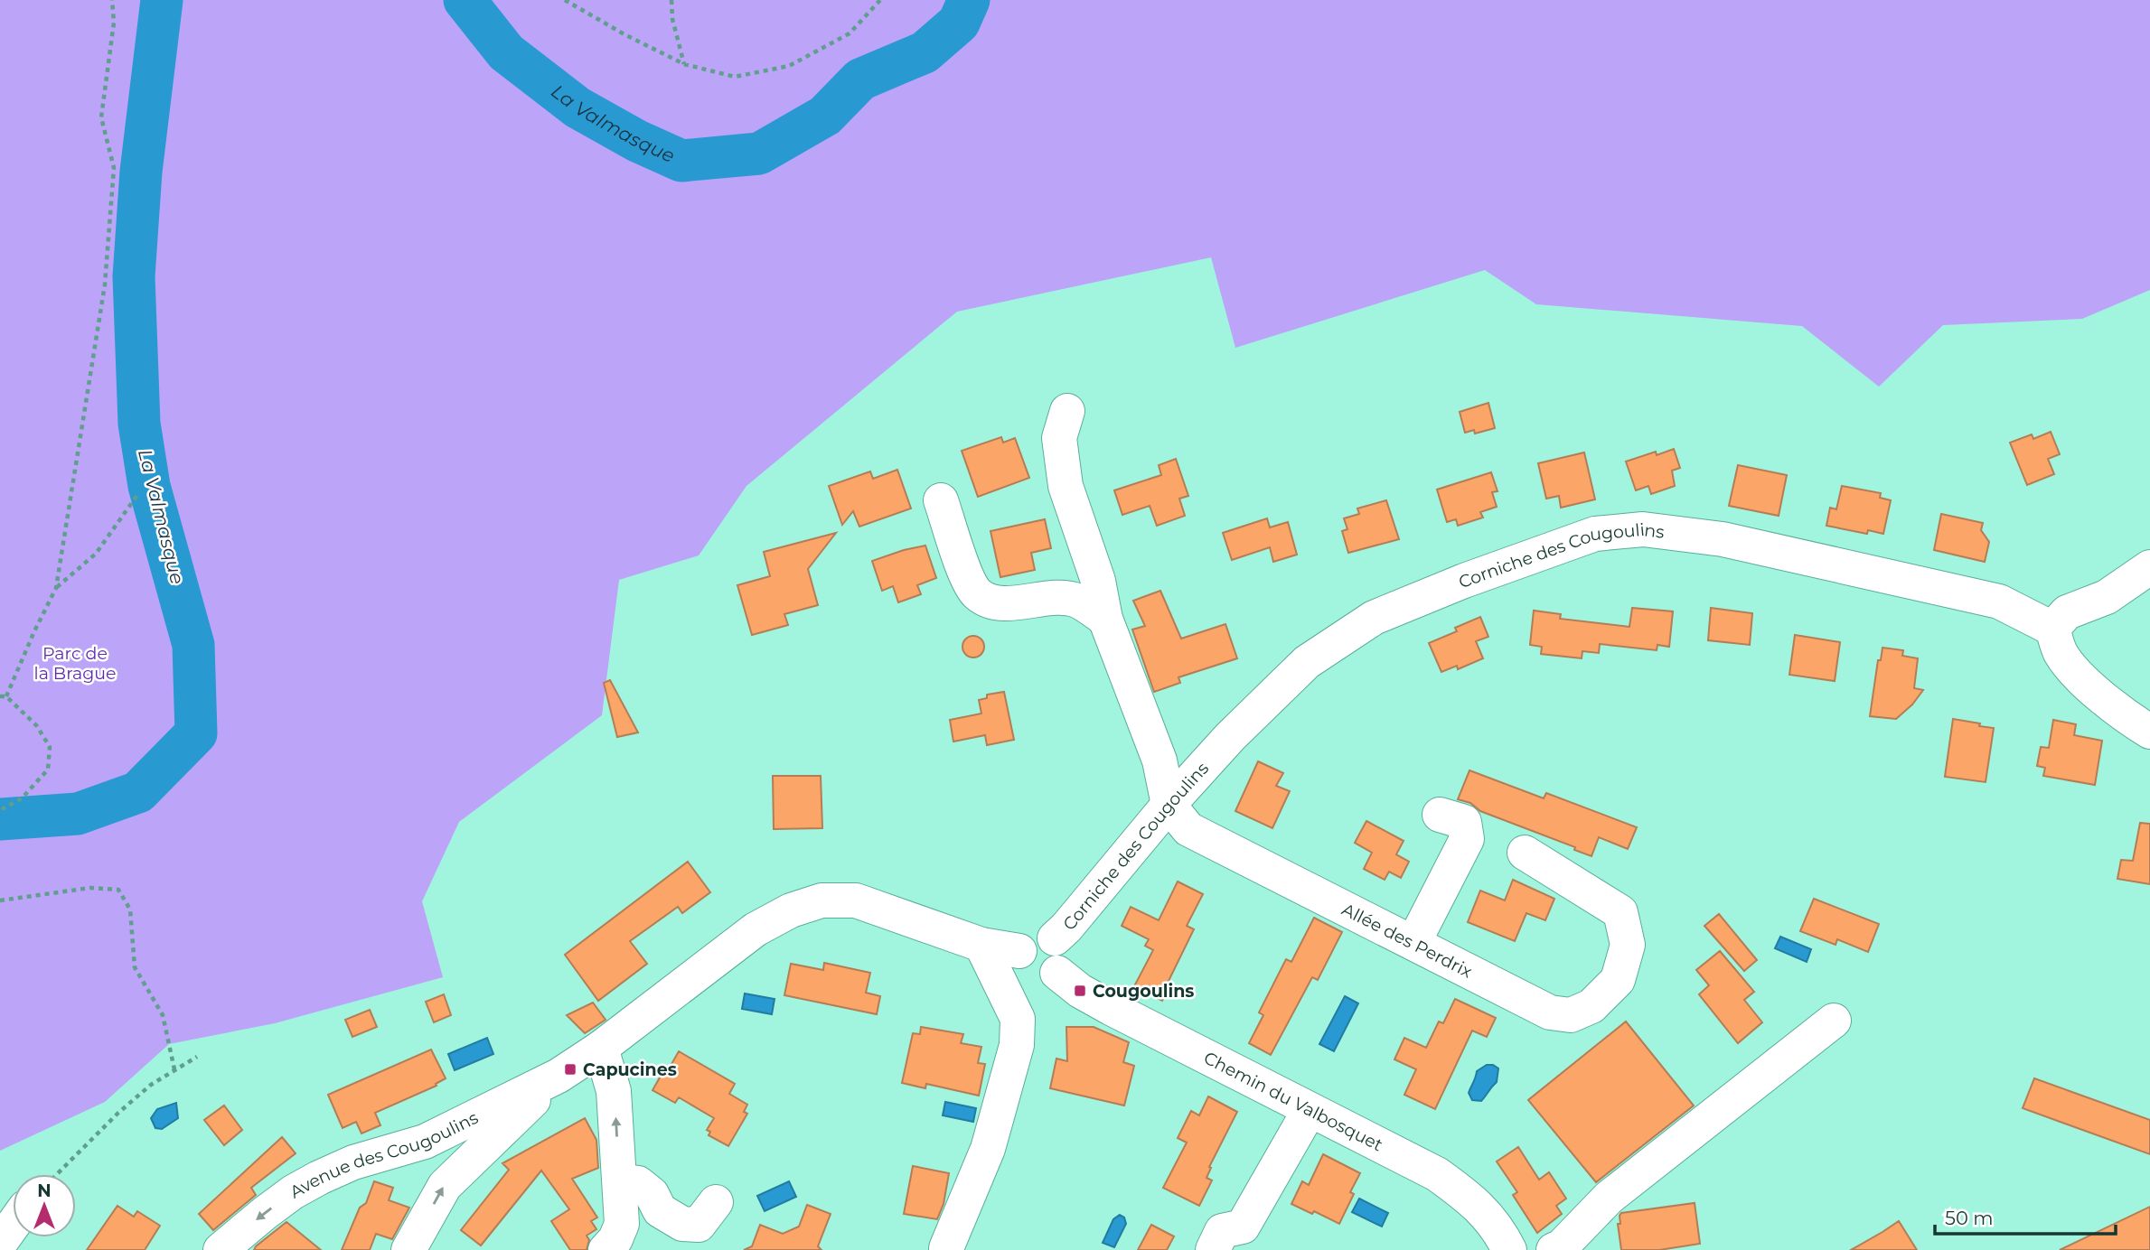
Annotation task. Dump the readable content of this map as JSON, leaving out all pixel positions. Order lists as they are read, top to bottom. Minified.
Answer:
{"streets":{"street":["Corniche des Cougoulins","Allée des Perdrix","Chemin du Valbosquet","Avenue des Cougoulins"]},"crossings":[["Corniche des Cougoulins","Allée des Perdrix"],["Corniche des Cougoulins","Chemin du Valbosquet"]],"one_way":["Avenue des Cougoulins"],"water":["La Valmasque"],"parks":["Parc de la Brague"],"places":{"transit":["Cougoulins","Capucines"]},"scale_bar":"50 m","north":"top"}
